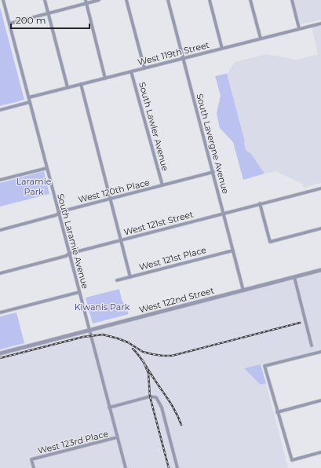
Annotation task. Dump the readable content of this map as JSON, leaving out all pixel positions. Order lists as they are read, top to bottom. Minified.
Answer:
{"streets":{"street":["West 119th Street","South Lawler Avenue","South Lavergne Avenue","West 120th Place","West 121st Street","South Laramie Avenue","West 121st Place","West 122nd Street","West 123rd Place"]},"crossings":[["West 119th Street","South Lawler Avenue"],["West 119th Street","South Lavergne Avenue"],["West 119th Street","South Laramie Avenue"],["South Lawler Avenue","West 120th Place"],["South Lavergne Avenue","West 120th Place"],["South Lavergne Avenue","West 121st Street"],["South Lavergne Avenue","West 121st Place"],["South Lavergne Avenue","West 122nd Street"],["West 120th Place","South Laramie Avenue"],["West 121st Street","South Laramie Avenue"],["South Laramie Avenue","West 122nd Street"],["South Laramie Avenue","West 123rd Place"]],"parks":["Laramie Park","Kiwanis Park"],"scale_bar":"200 m"}
